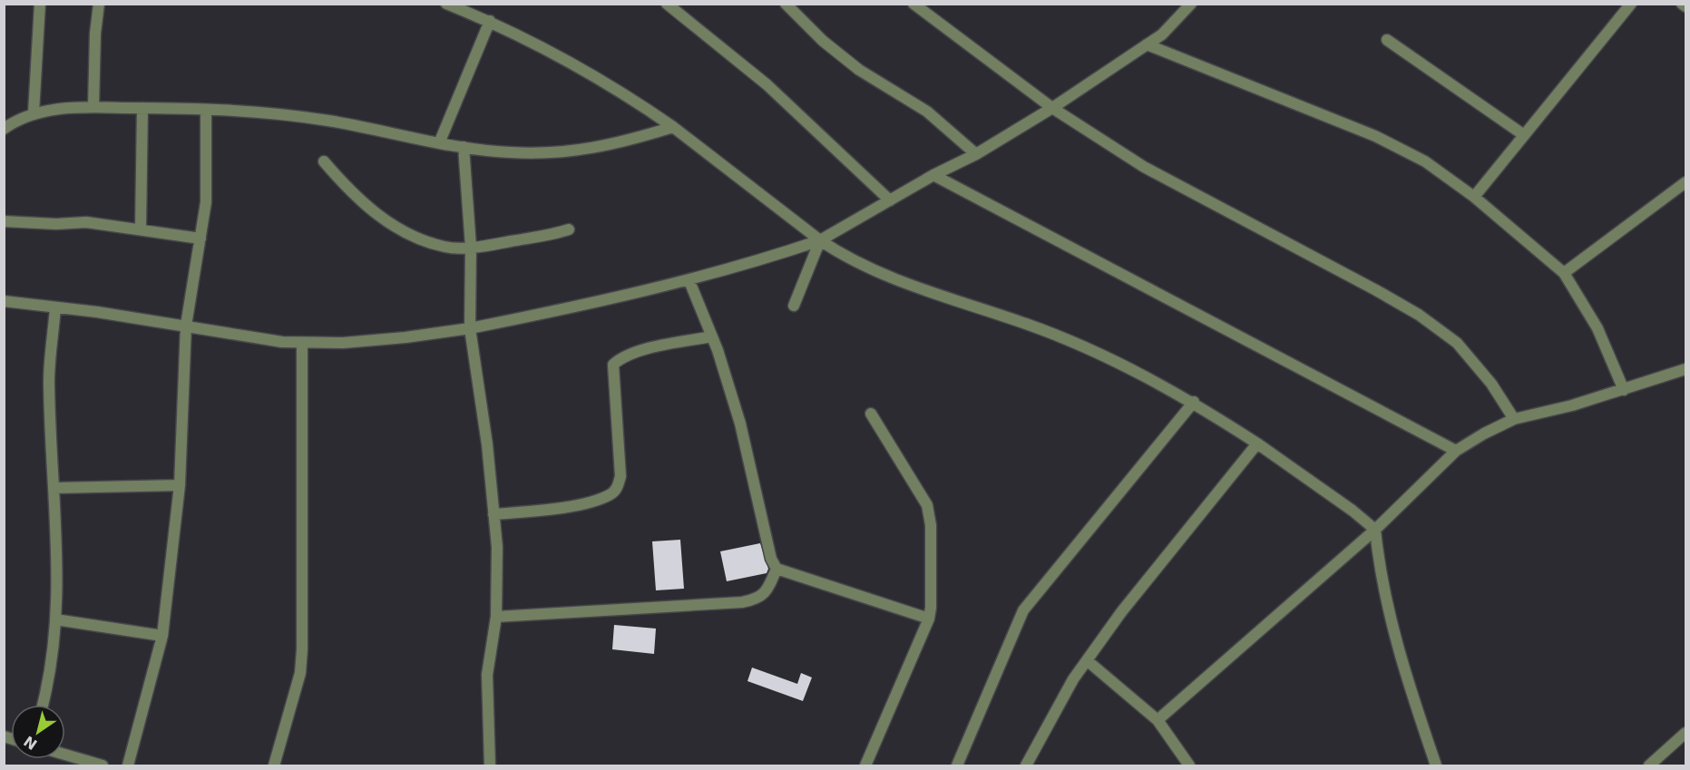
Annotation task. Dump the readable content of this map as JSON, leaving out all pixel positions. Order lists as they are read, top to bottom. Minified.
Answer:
{"north":"bottom left"}
